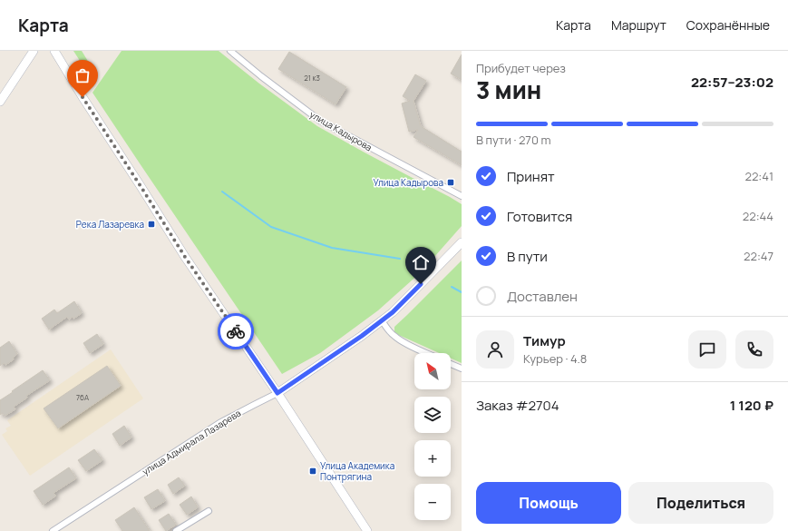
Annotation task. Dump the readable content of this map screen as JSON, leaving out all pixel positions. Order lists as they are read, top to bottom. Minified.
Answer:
{"streets":{"street":["улица Кадырова","улица Адмирала Лазарева"]},"places":{"transit":["Улица Кадырова","Река Лазаревка","Улица Академика Понтрягина"]},"house_numbers":["21 к3","76А"],"north":"top left","page":{"header":"Карта","nav":["Карта","Маршрут","Сохранённые"],"heading":["3 мин","Прибудет через","22:57–23:02"],"panel":["Тимур","Курьер · 4.8","Заказ #2704","1 120 ₽"],"bar":"В пути · 270 m","list":[["Принят","22:41"],["Готовится","22:44"],["В пути","22:47"],"Доставлен"],"map_buttons":["+","−"],"buttons":["Помощь","Поделиться"]}}
